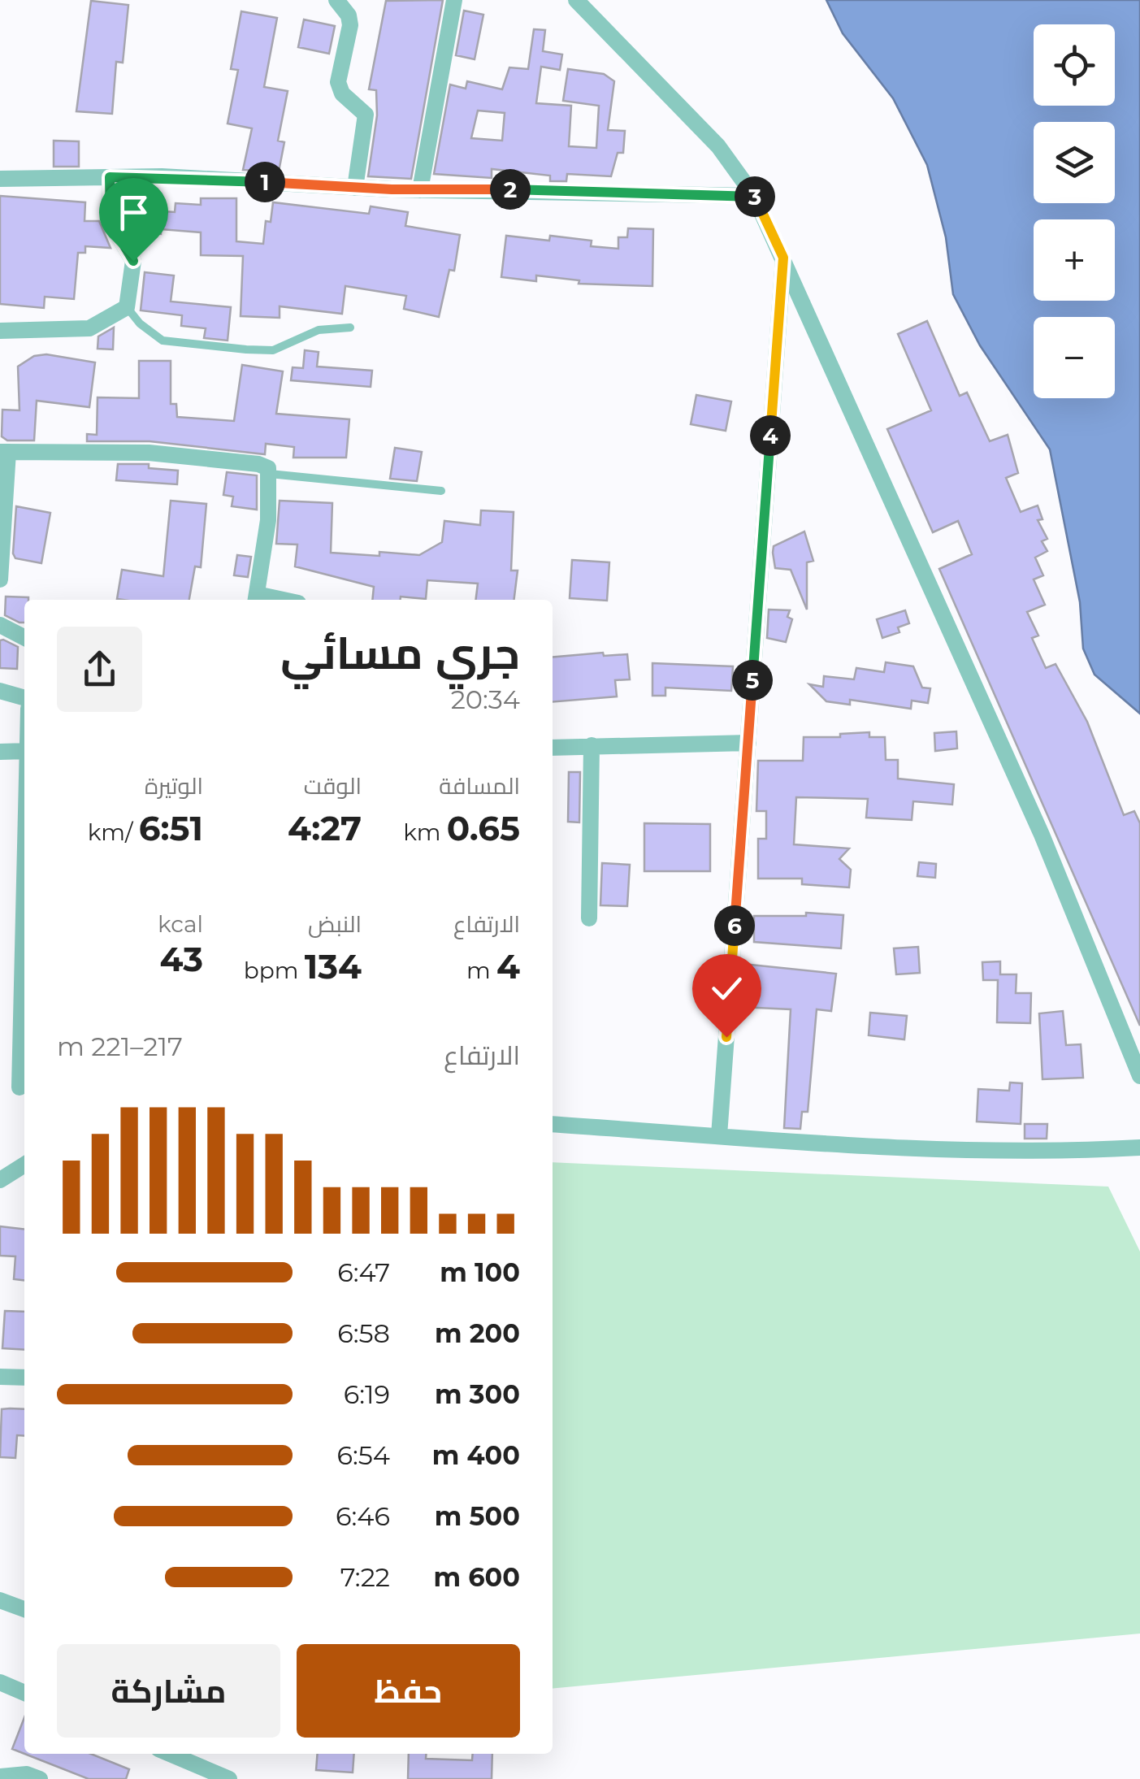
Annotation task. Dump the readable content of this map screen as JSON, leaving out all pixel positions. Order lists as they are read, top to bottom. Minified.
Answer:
{"page":{"map_buttons":["+","−"],"pins":["1","2","3","4","5","6"],"heading":["جري مسائي","20:34"],"stats":[["المسافة","0.65 km"],["الوقت","4:27"],["الوتيرة","6:51 /km"],["الارتفاع","4 m"],["النبض","134 bpm"],["kcal","43"]],"chart":["الارتفاع","217–221 m"],"list":[{"name":"100 m","note":"6:47"},{"name":"200 m","note":"6:58"},{"name":"300 m","note":"6:19"},{"name":"400 m","note":"6:54"},{"name":"500 m","note":"6:46"},{"name":"600 m","note":"7:22"}],"buttons":["حفظ","مشاركة"]}}
